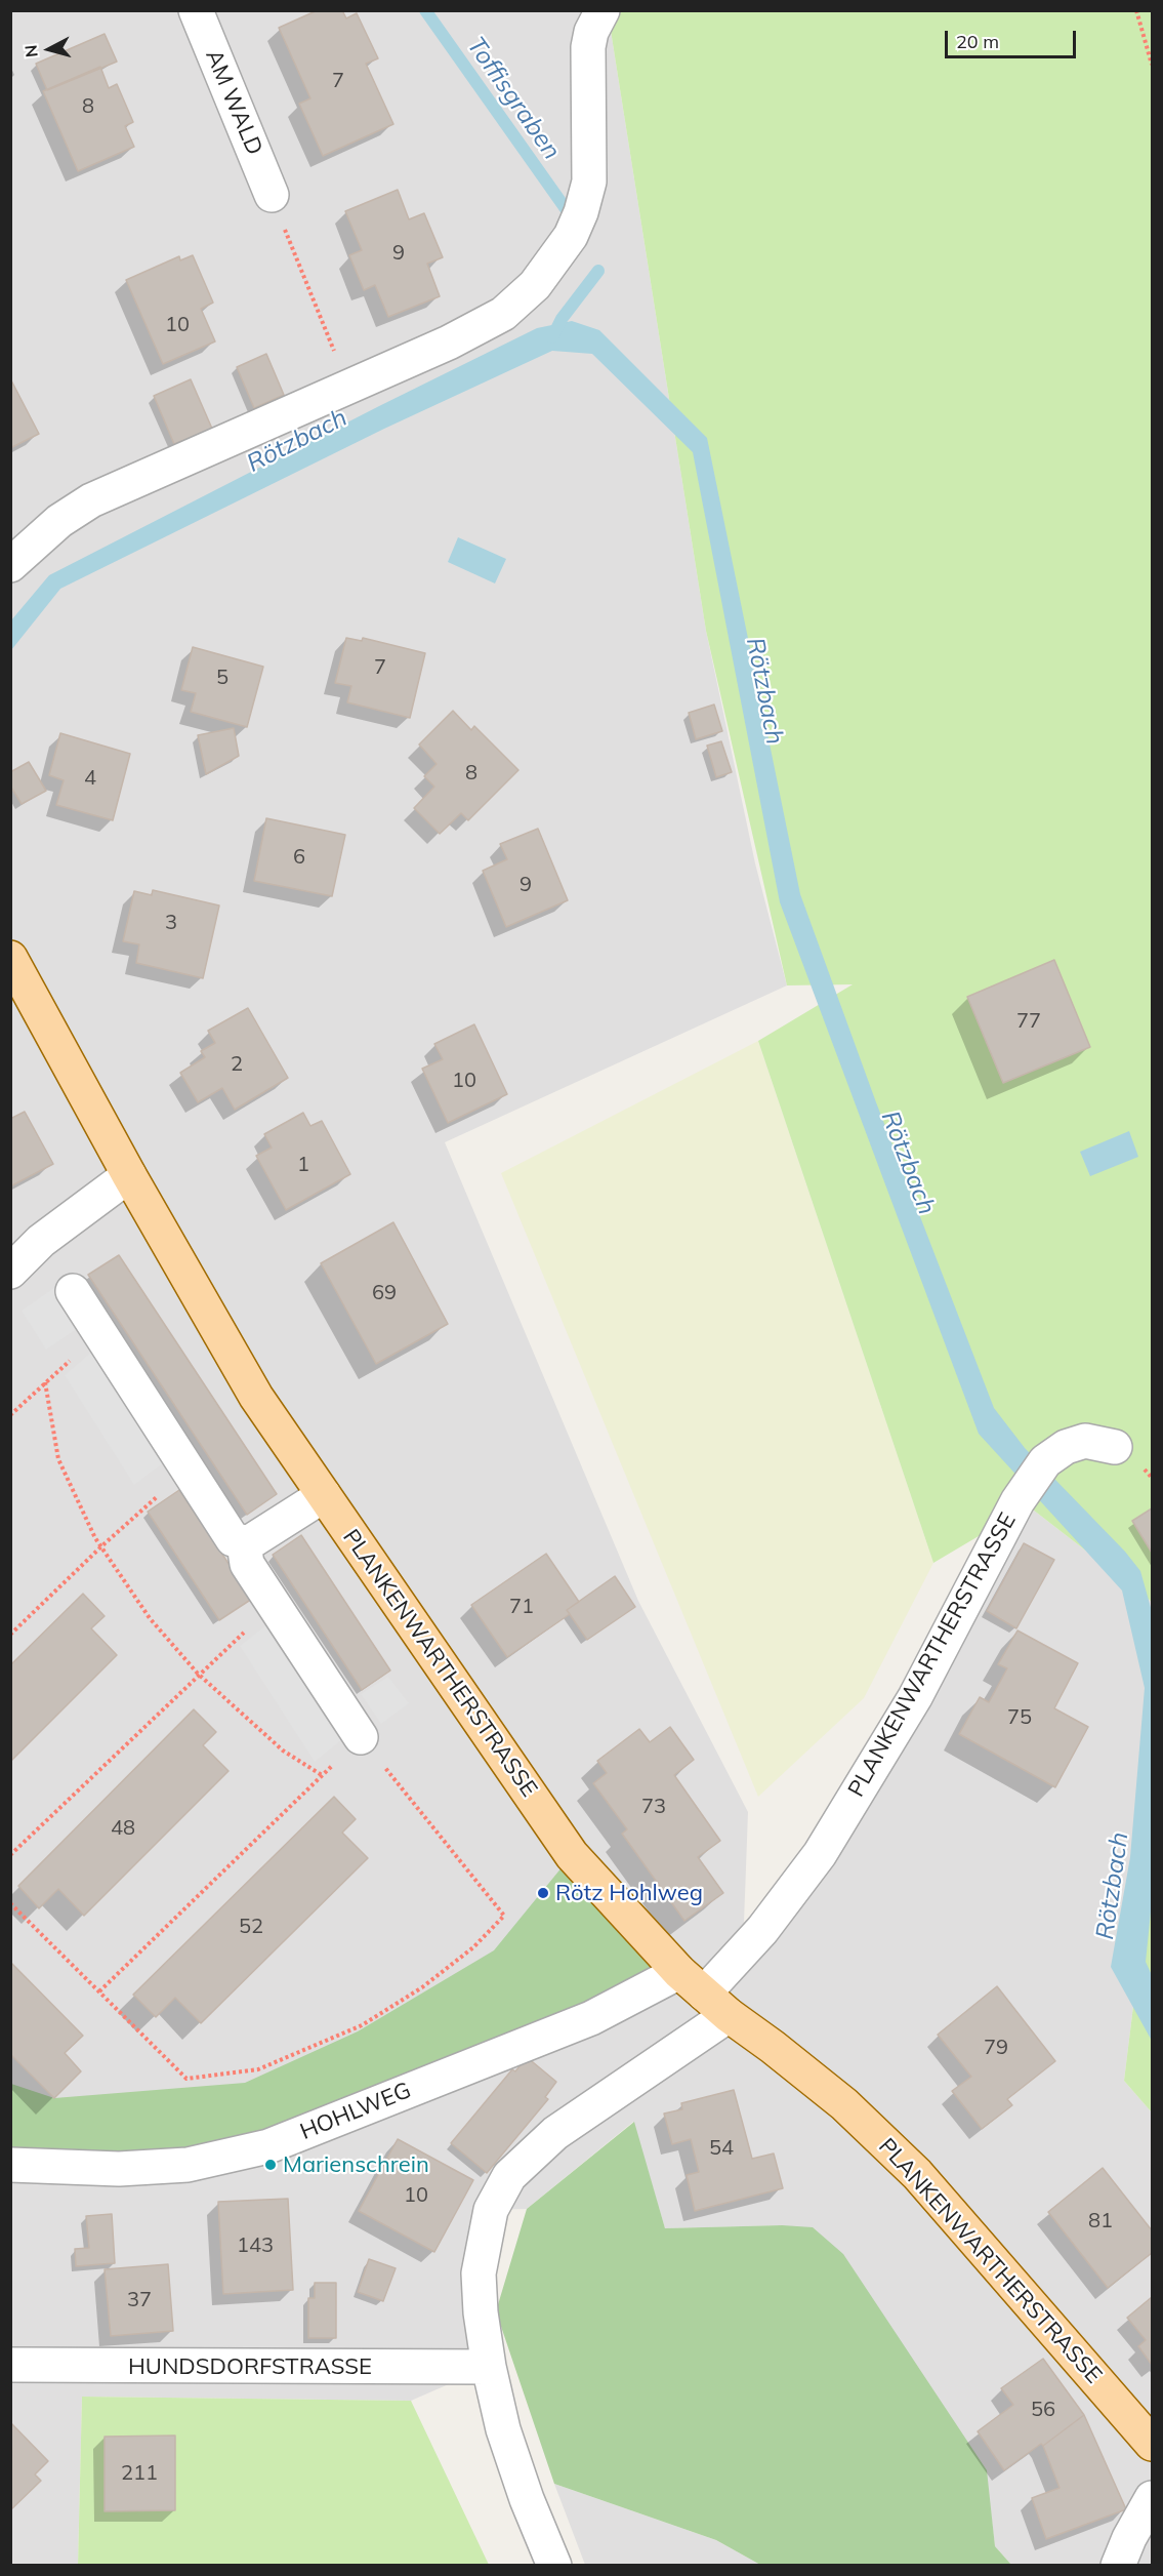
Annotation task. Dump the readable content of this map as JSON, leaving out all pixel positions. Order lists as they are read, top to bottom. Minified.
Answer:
{"streets":{"main road":["PLANKENWARTHERSTRASSE"],"street":["AM WALD","HOHLWEG","HUNDSDORFSTRASSE"]},"crossings":[["PLANKENWARTHERSTRASSE","HOHLWEG"]],"water":["Toffisgraben","Rötzbach"],"places":["Rötz Hohlweg","Marienschrein"],"house_numbers":["7","8","9","10","7","5","8","4","6","9","3","77","2","10","1","69","71","75","73","48","52","79","54","10","81","143","37","56","211"],"scale_bar":"20 m","north":"left"}
